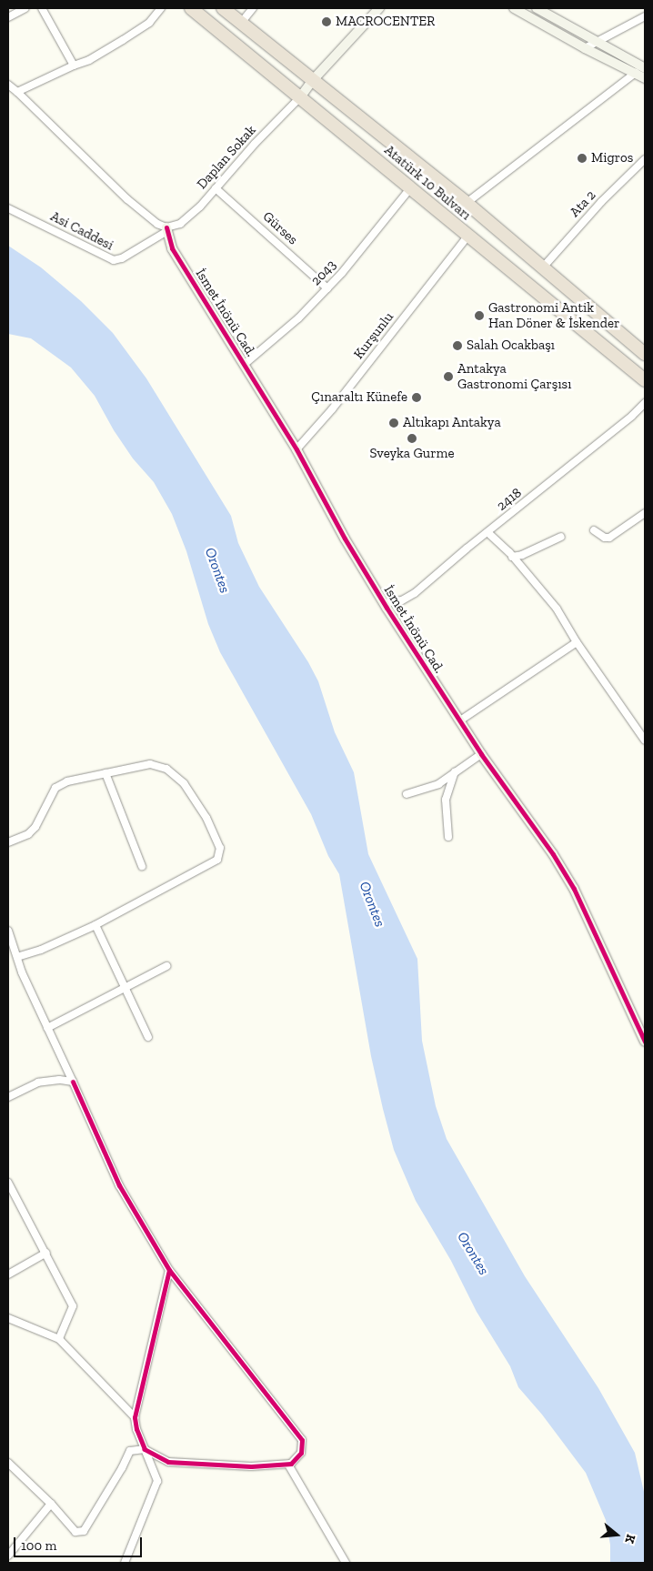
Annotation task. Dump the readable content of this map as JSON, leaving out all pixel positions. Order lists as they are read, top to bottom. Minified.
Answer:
{"streets":{"highway":["Atatürk 10 Bulvarı"],"street":["Daplan Sokak","Ata 2","Gürses","Asi Caddesi","2043","İsmet İnönü Cad.","Kurşunlu","2418"]},"crossings":[["Daplan Sokak","Atatürk 10 Bulvarı"],["Daplan Sokak","Gürses"],["Daplan Sokak","Asi Caddesi"],["Daplan Sokak","İsmet İnönü Cad."],["Atatürk 10 Bulvarı","Ata 2"],["Atatürk 10 Bulvarı","2043"],["Atatürk 10 Bulvarı","Kurşunlu"],["Gürses","2043"],["Asi Caddesi","İsmet İnönü Cad."],["2043","İsmet İnönü Cad."],["İsmet İnönü Cad.","Kurşunlu"],["İsmet İnönü Cad.","2418"]],"water":["Orontes"],"places":["MACROCENTER","Migros","Gastronomi Antik Han Döner & İskender","Salah Ocakbaşı","Antakya Gastronomi Çarşısı","Çınaraltı Künefe","Altıkapı Antakya","Sveyka Gurme"],"scale_bar":"100 m","north":"right"}
